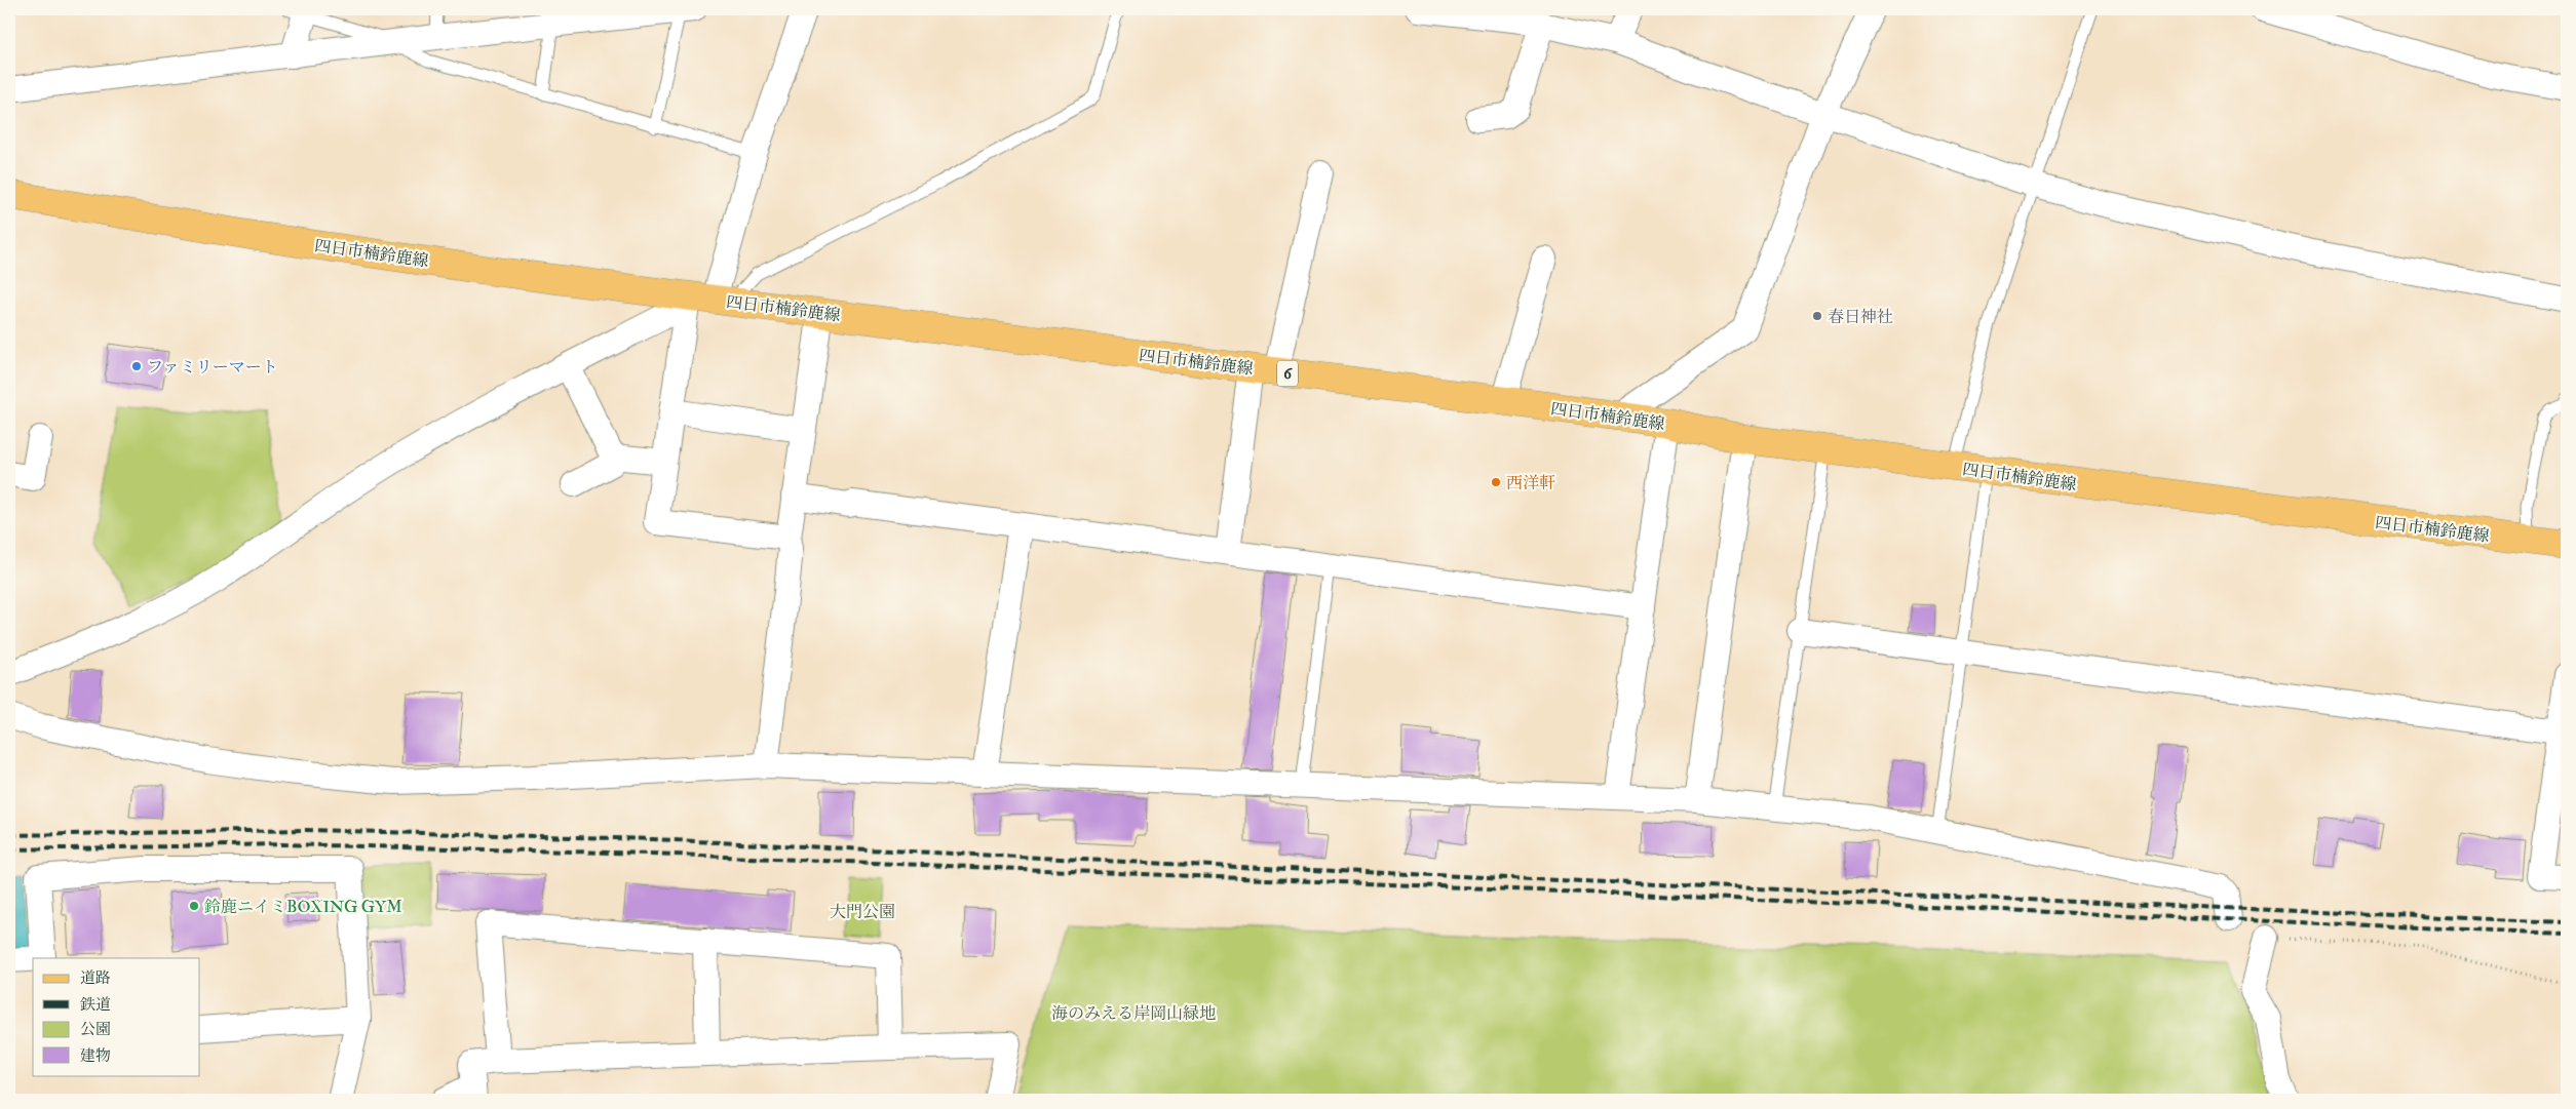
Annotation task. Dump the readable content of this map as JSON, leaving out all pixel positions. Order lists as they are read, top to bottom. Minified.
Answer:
{"streets":{"main road":["四日市楠鈴鹿線","6"]},"parks":["大門公園","海のみえる岸岡山緑地"],"places":["春日神社","ファミリーマート","西洋軒","鈴鹿ニイミBOXING GYM"],"legend":["道路","鉄道","公園","建物"]}
